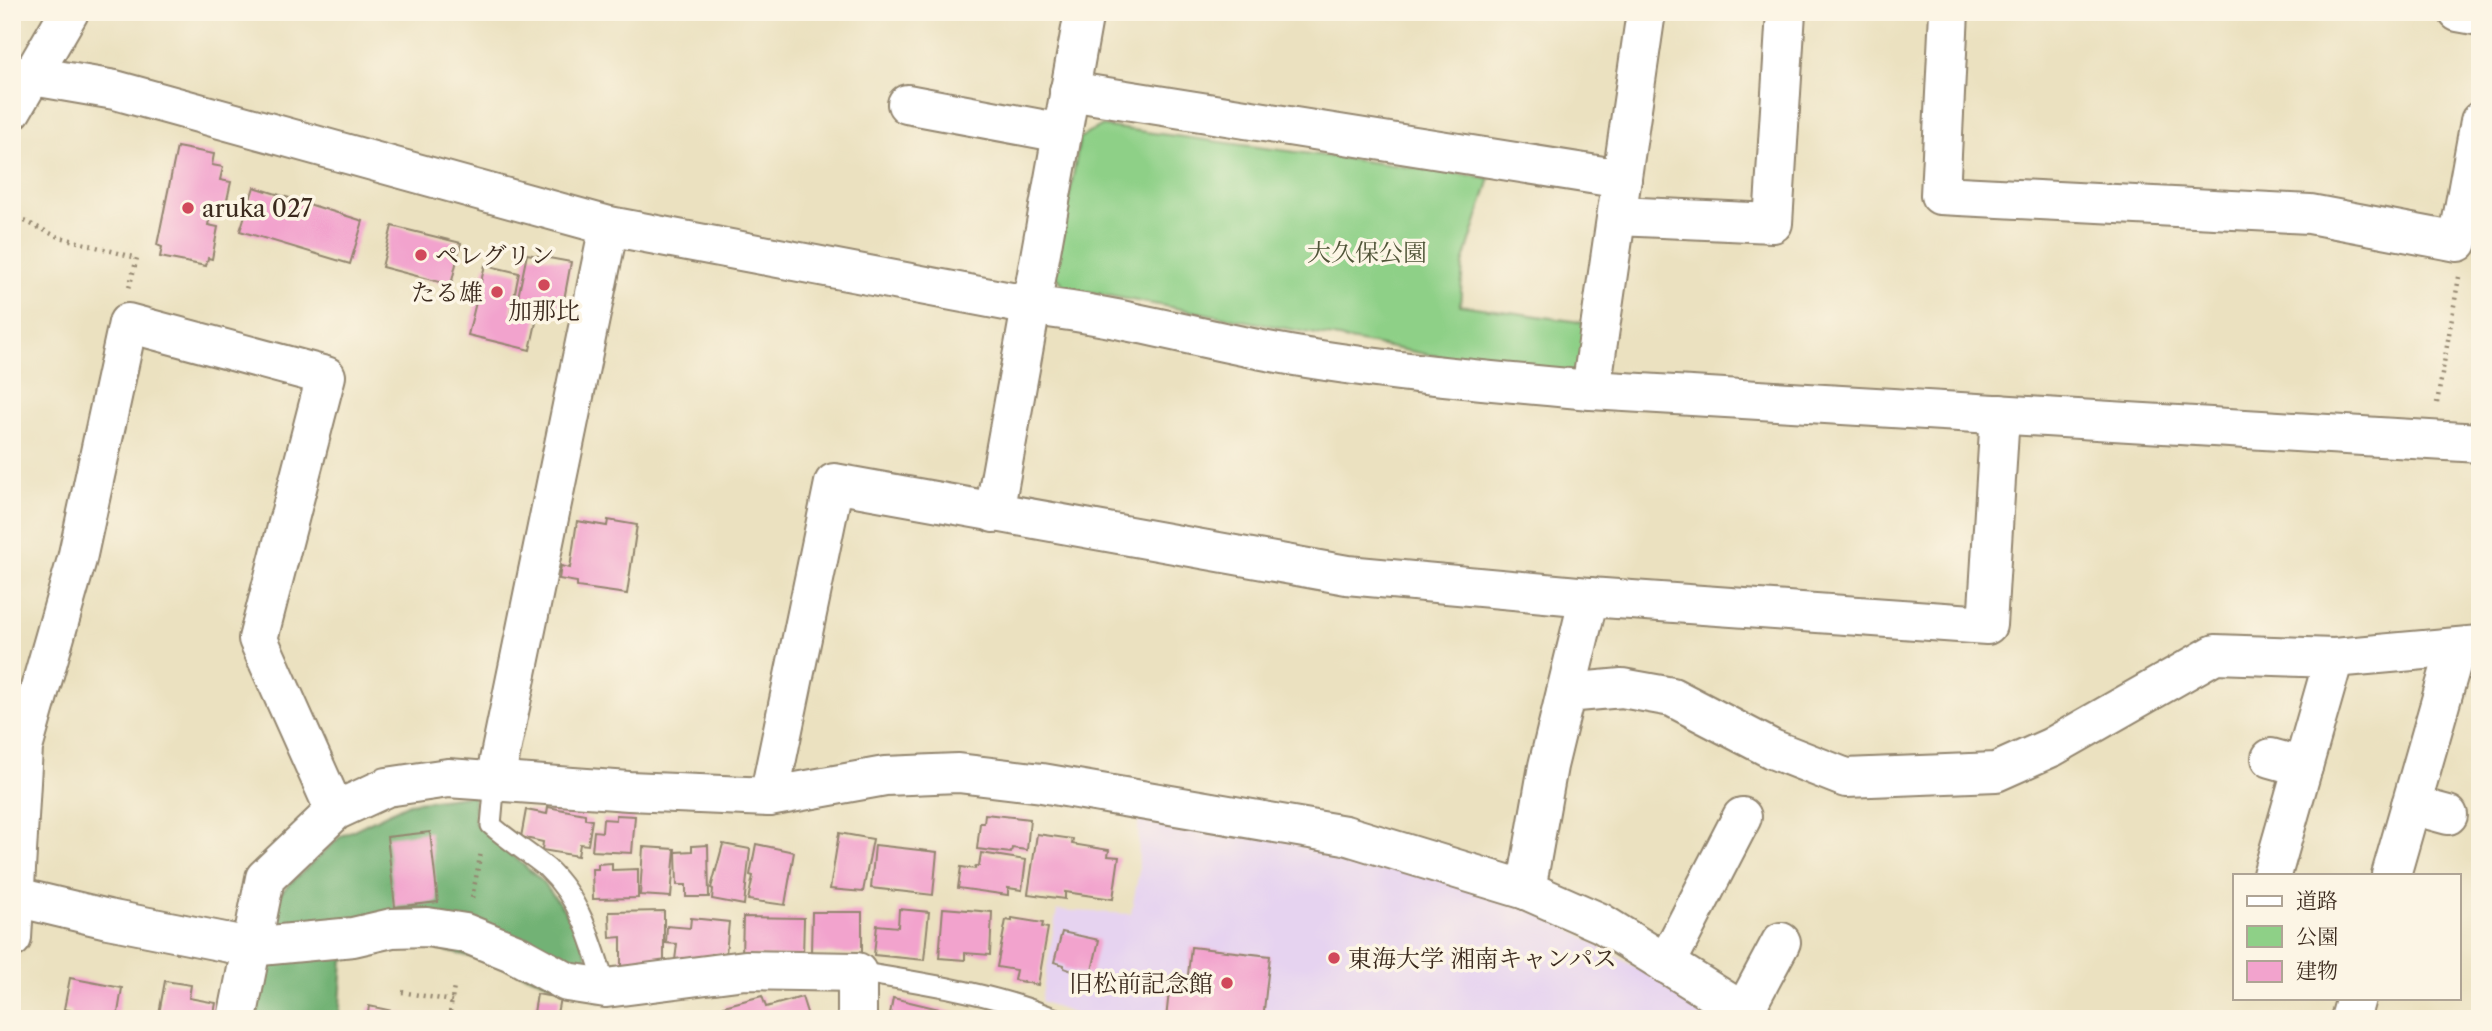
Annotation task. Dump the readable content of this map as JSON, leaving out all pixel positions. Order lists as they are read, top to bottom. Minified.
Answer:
{"parks":["大久保公園"],"places":["aruka 027","ペレグリン","加那比","たる雄","東海大学 湘南キャンパス","旧松前記念館"],"legend":["道路","公園","建物"]}
